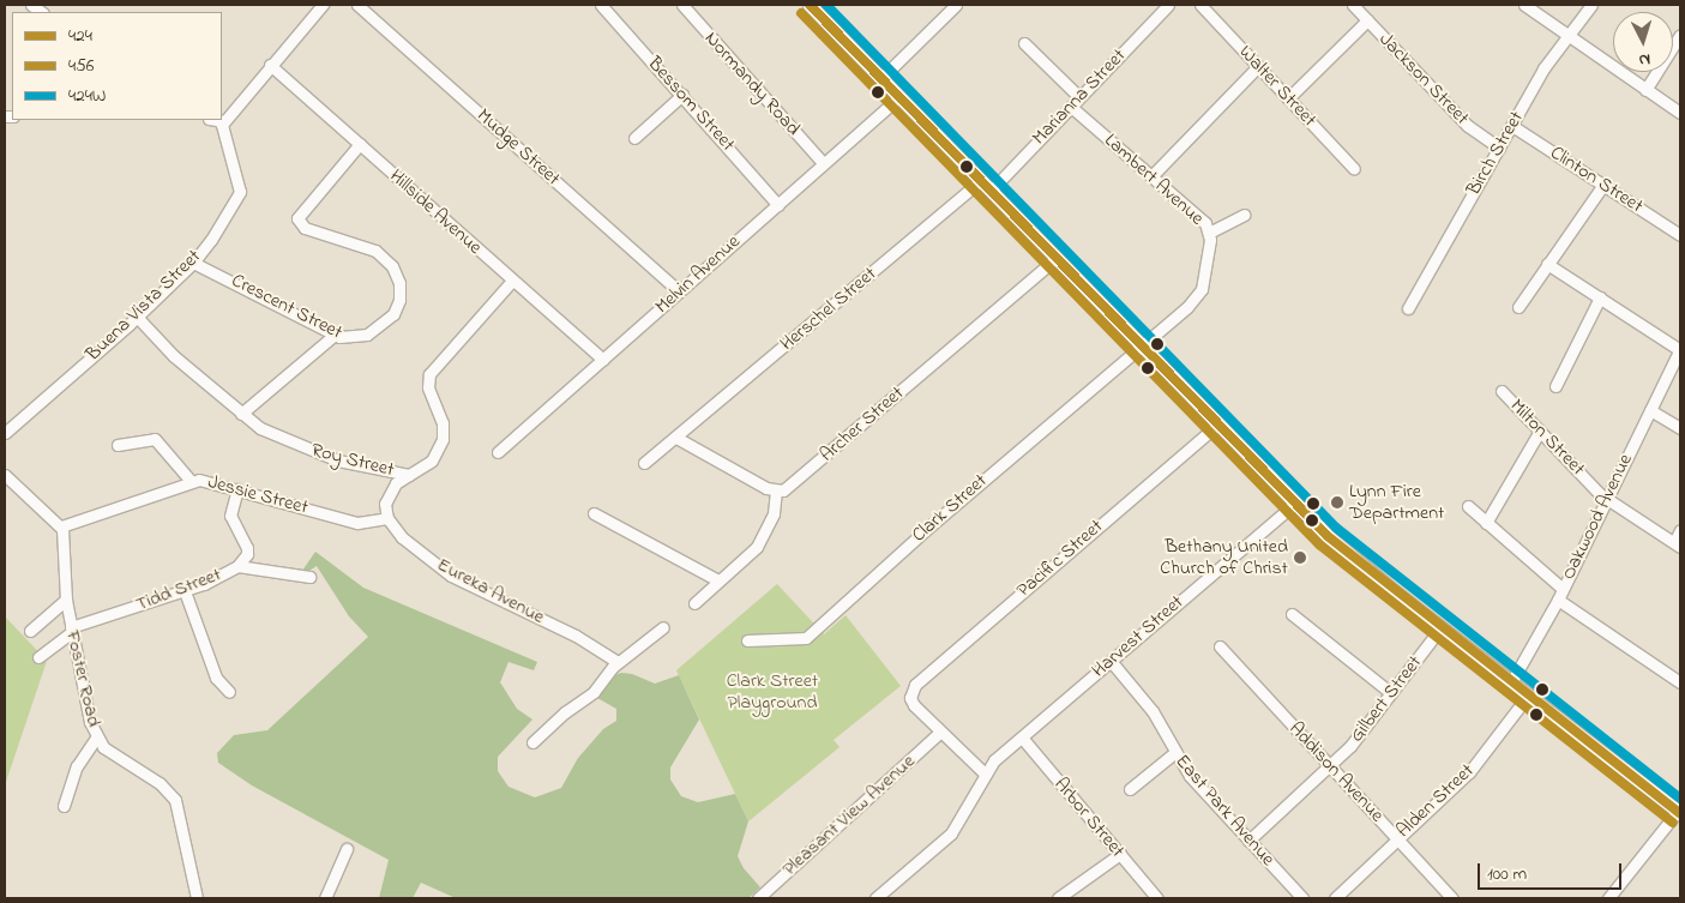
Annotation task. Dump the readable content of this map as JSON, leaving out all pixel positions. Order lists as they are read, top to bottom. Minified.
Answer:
{"streets":{"street":["Jackson Street","Normandy Road","Walter Street","Marianna Street","Bessom Street","Mudge Street","Birch Street","Lambert Avenue","Clinton Street","Hillside Avenue","Melvin Avenue","Buena Vista Street","Crescent Street","Herschel Street","Archer Street","Milton Street","Roy Street","Jessie Street","Clark Street","Oakwood Avenue","Pacific Street","Tidd Street","Eureka Avenue","Harvest Street","Foster Road","Gilbert Street","Addison Avenue","Alden Street","East Park Avenue","Pleasant View Avenue","Arbor Street"]},"crossings":[["Jackson Street","Birch Street"],["Normandy Road","Melvin Avenue"],["Marianna Street","Lambert Avenue"],["Marianna Street","Herschel Street"],["Bessom Street","Melvin Avenue"],["Mudge Street","Melvin Avenue"],["Birch Street","Clinton Street"],["Lambert Avenue","Clark Street"],["Hillside Avenue","Melvin Avenue"],["Hillside Avenue","Crescent Street"],["Hillside Avenue","Roy Street"],["Buena Vista Street","Crescent Street"],["Buena Vista Street","Roy Street"],["Milton Street","Oakwood Avenue"],["Jessie Street","Tidd Street"],["Jessie Street","Eureka Avenue"],["Jessie Street","Foster Road"],["Pacific Street","Pleasant View Avenue"],["Tidd Street","Foster Road"],["Harvest Street","East Park Avenue"],["Harvest Street","Arbor Street"],["Gilbert Street","Addison Avenue"],["Gilbert Street","East Park Avenue"],["Addison Avenue","Alden Street"]],"parks":["Clark Street Playground"],"places":["Lynn Fire Department","Bethany United Church of Christ"],"lines":["transit line 424","transit line 424W","transit line 456"],"legend":["424","456","424W"],"scale_bar":"100 m","north":"bottom"}
